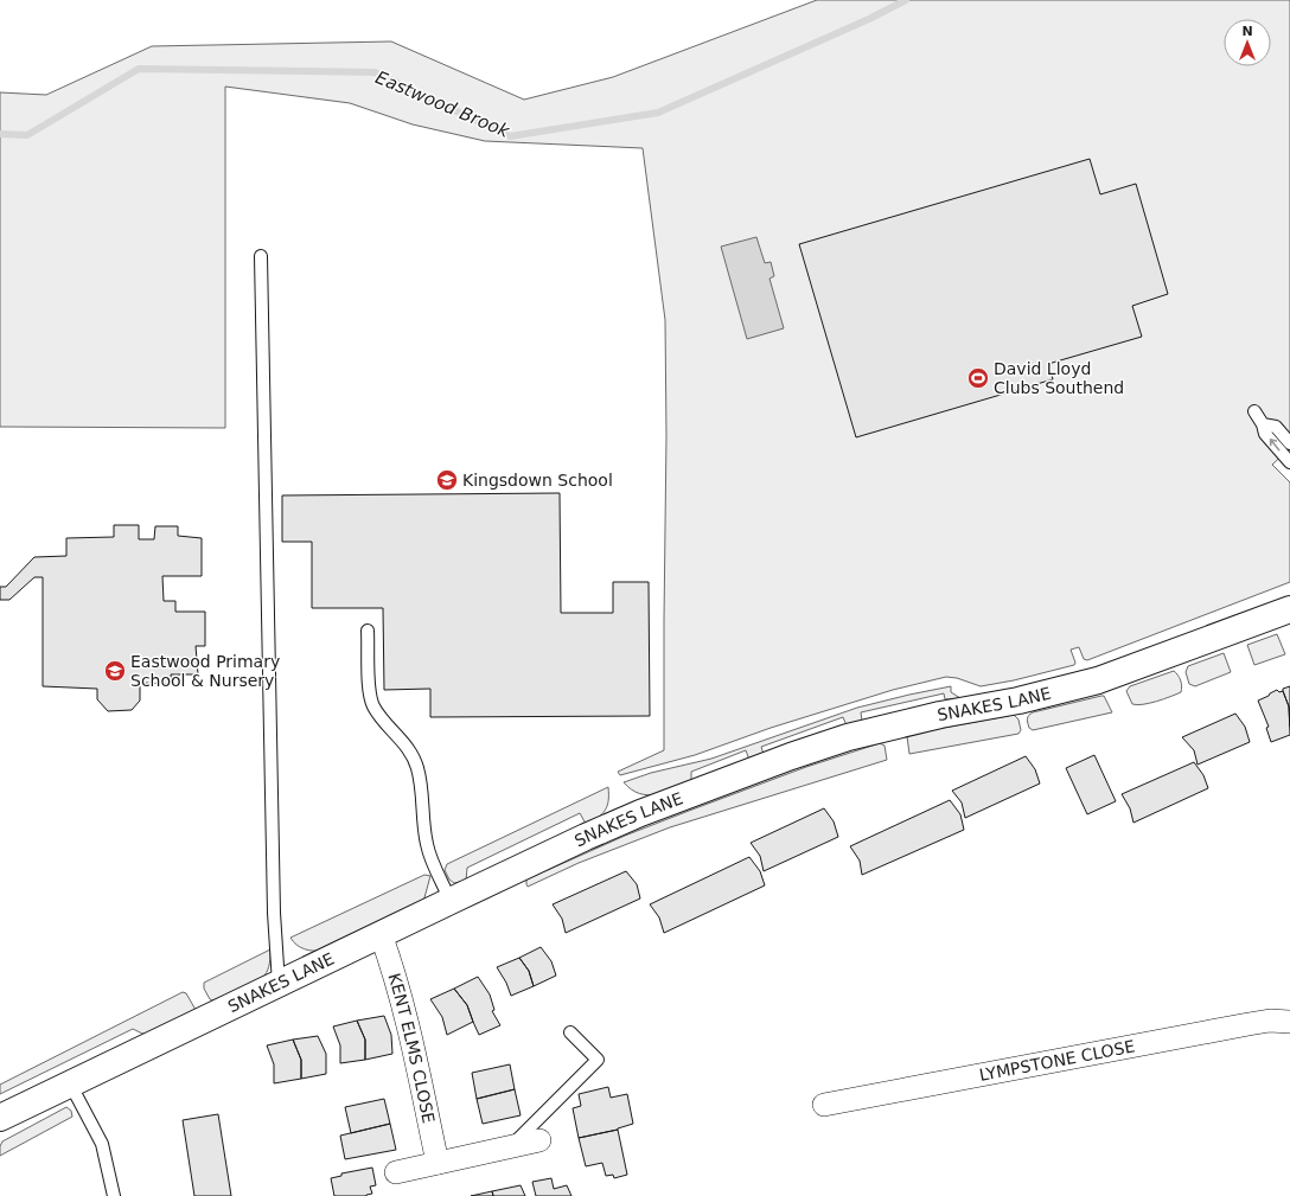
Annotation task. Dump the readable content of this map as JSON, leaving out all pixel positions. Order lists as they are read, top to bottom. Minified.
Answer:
{"streets":{"street":["SNAKES LANE","KENT ELMS CLOSE","LYMPSTONE CLOSE"]},"crossings":[["SNAKES LANE","KENT ELMS CLOSE"]],"water":["Eastwood Brook"],"places":{"sports":["David Lloyd Clubs Southend"],"school or university":["Kingsdown School","Eastwood Primary School & Nursery"]},"north":"top"}
